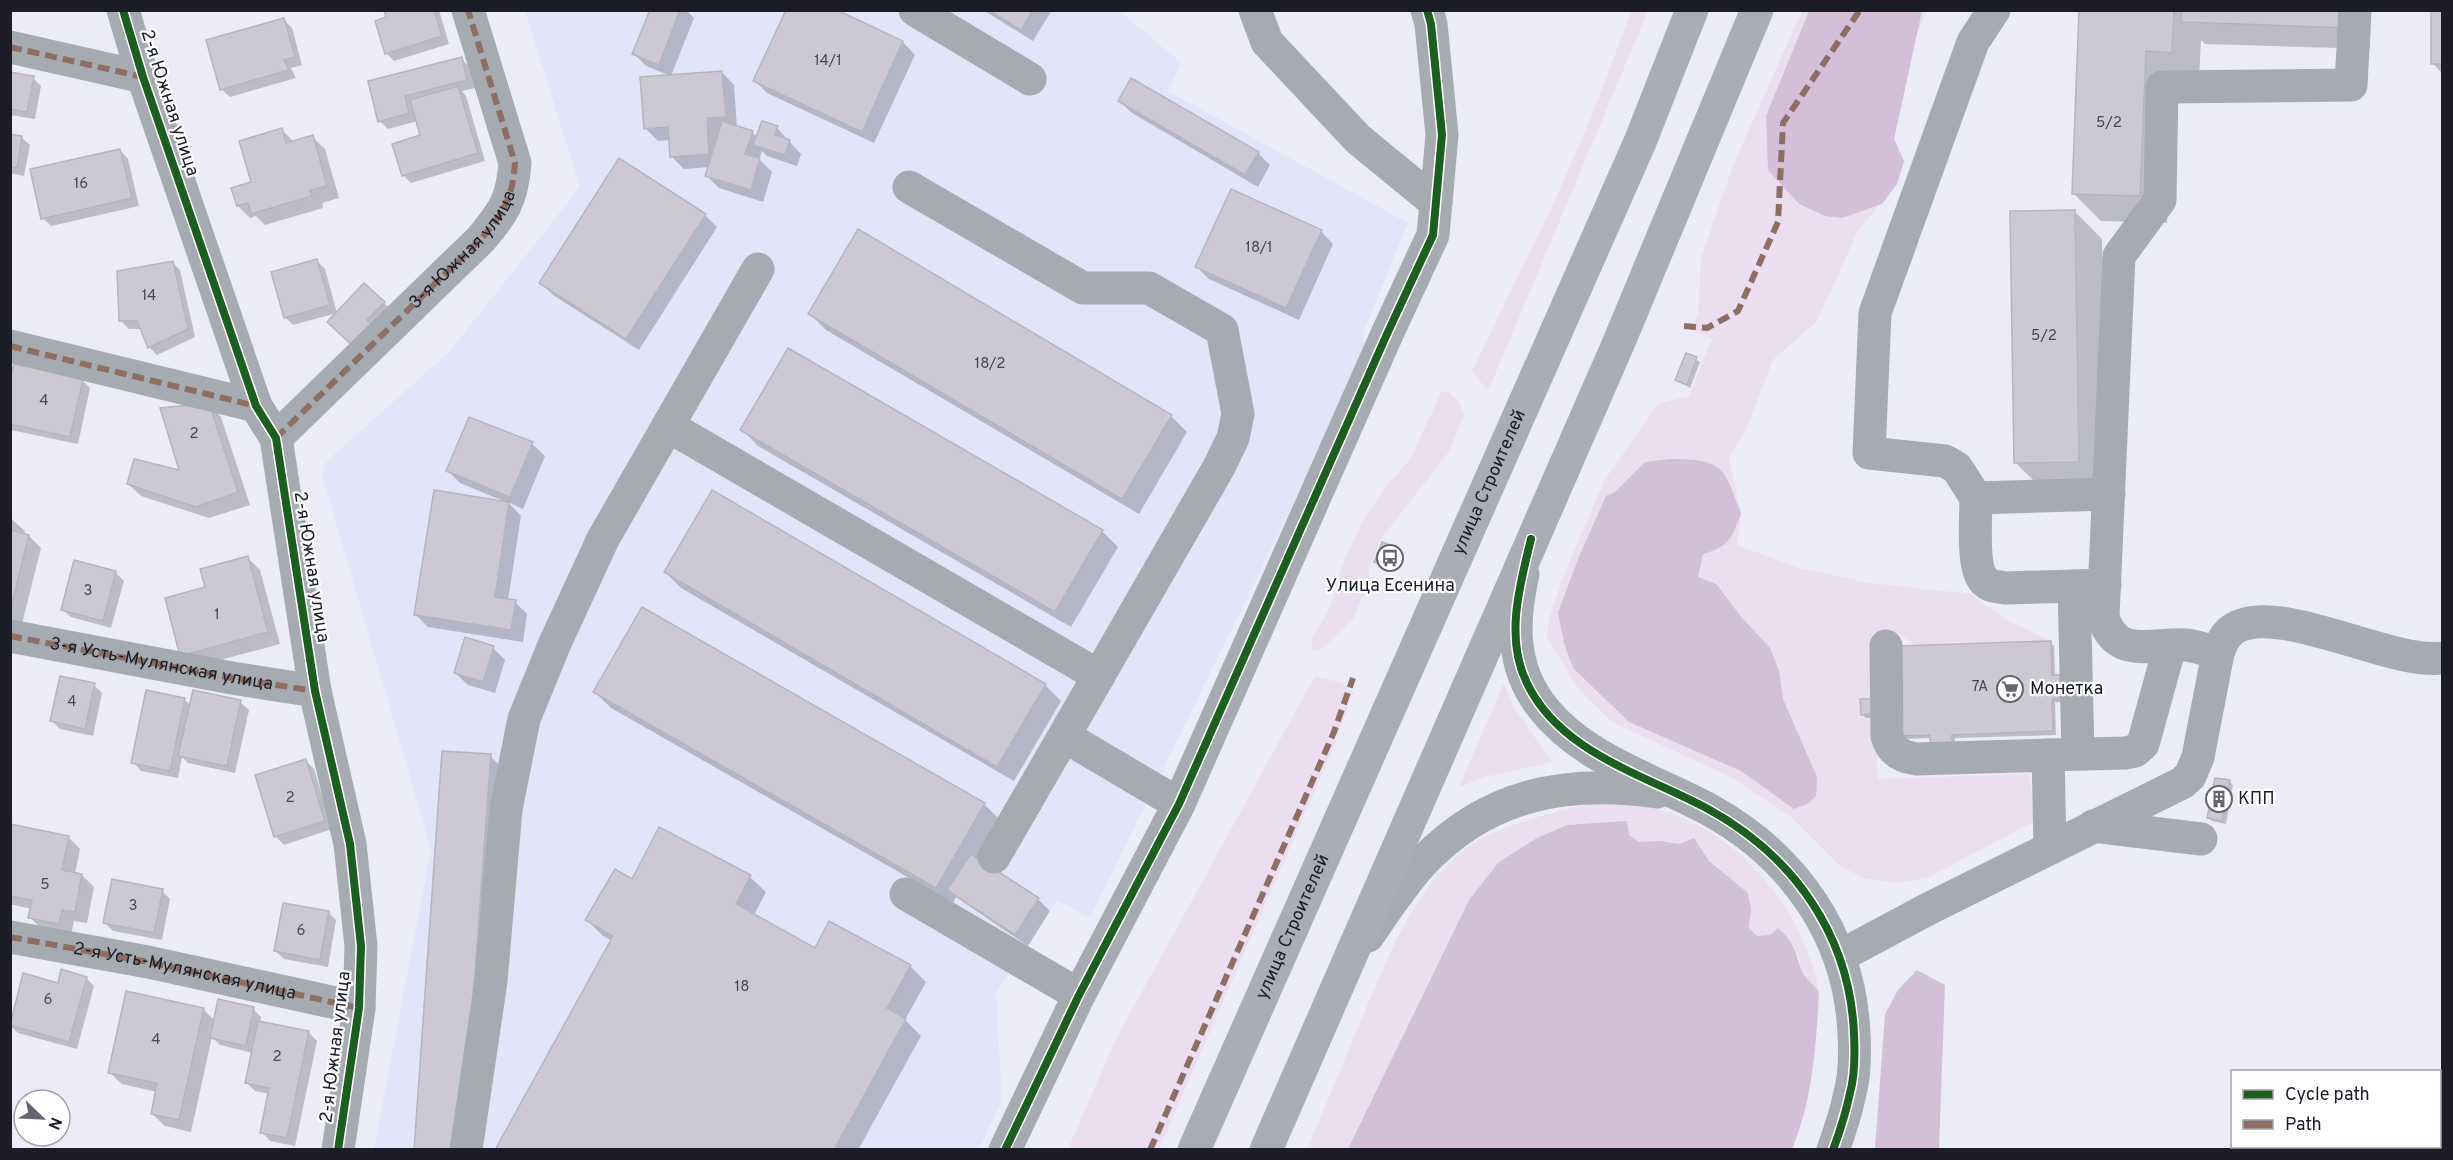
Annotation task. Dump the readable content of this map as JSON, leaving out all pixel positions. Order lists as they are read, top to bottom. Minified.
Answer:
{"streets":{"main road":["улица Строителей"],"street":["2-я Южная улица","3-я Южная улица","3-я Усть-Мулянская улица","2-я Усть-Мулянская улица"]},"crossings":[["2-я Южная улица","3-я Южная улица"],["2-я Южная улица","3-я Усть-Мулянская улица"],["2-я Южная улица","2-я Усть-Мулянская улица"]],"places":{"bus stop":["Улица Есенина"],"supermarket":["Монетка"],"building":["КПП"]},"house_numbers":["14/1","5/2","16","18/1","14","5/2","18/2","4","2","3","1","7А","4","2","5","3","6","18","6","4","2"],"legend":["Cycle path","Path"],"north":"bottom right"}
